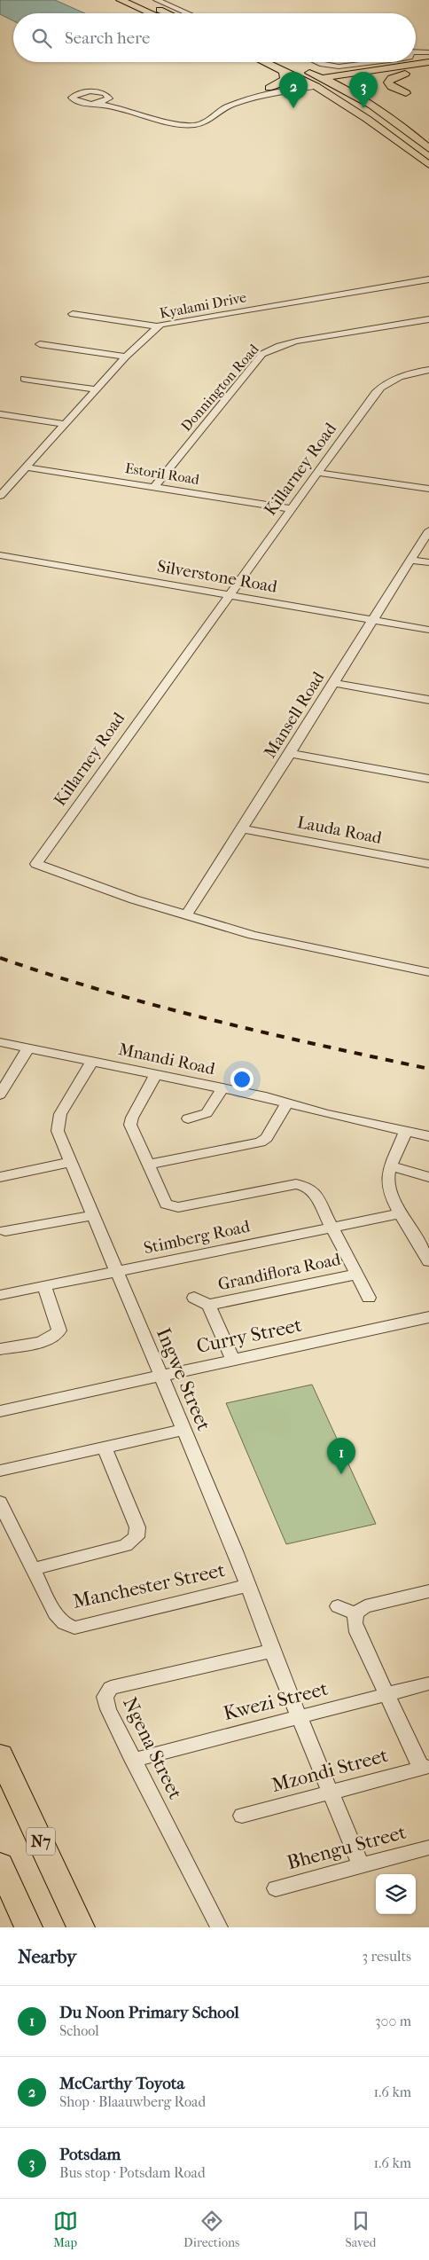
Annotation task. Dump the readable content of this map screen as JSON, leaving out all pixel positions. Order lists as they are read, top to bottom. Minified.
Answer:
{"streets":{"highway":["N7"],"street":["Kyalami Drive","Donnington Road","Killarney Road","Estoril Road","Silverstone Road","Mansell Road","Lauda Road","Mnandi Road","Stimberg Road","Grandiflora Road","Curry Street","Ingwe Street","Manchester Street","Kwezi Street","Ngena Street","Mzondi Street","Bhengu Street"]},"crossings":[["Kyalami Drive","Estoril Road"],["Donnington Road","Estoril Road"],["Killarney Road","Estoril Road"],["Killarney Road","Silverstone Road"],["Killarney Road","Mansell Road"],["Silverstone Road","Mansell Road"],["Mansell Road","Lauda Road"],["Mnandi Road","Grandiflora Road"],["Mnandi Road","Ingwe Street"],["Stimberg Road","Grandiflora Road"],["Stimberg Road","Ingwe Street"],["Grandiflora Road","Curry Street"],["Curry Street","Ingwe Street"],["Ingwe Street","Manchester Street"],["Ingwe Street","Kwezi Street"],["Ingwe Street","Ngena Street"],["Ingwe Street","Mzondi Street"],["Ingwe Street","Bhengu Street"],["Kwezi Street","Ngena Street"]],"page":{"search":"Search here","pins":["2","3","1"],"heading":["Nearby","3 results"],"list":[{"mark":"1","name":"Du Noon Primary School","note":"School","value":"300 m"},{"mark":"2","name":"McCarthy Toyota","note":"Shop · Blaauwberg Road","value":"1.6 km"},{"mark":"3","name":"Potsdam","note":"Bus stop · Potsdam Road","value":"1.6 km"}],"nav":["Map","Directions","Saved"]}}
